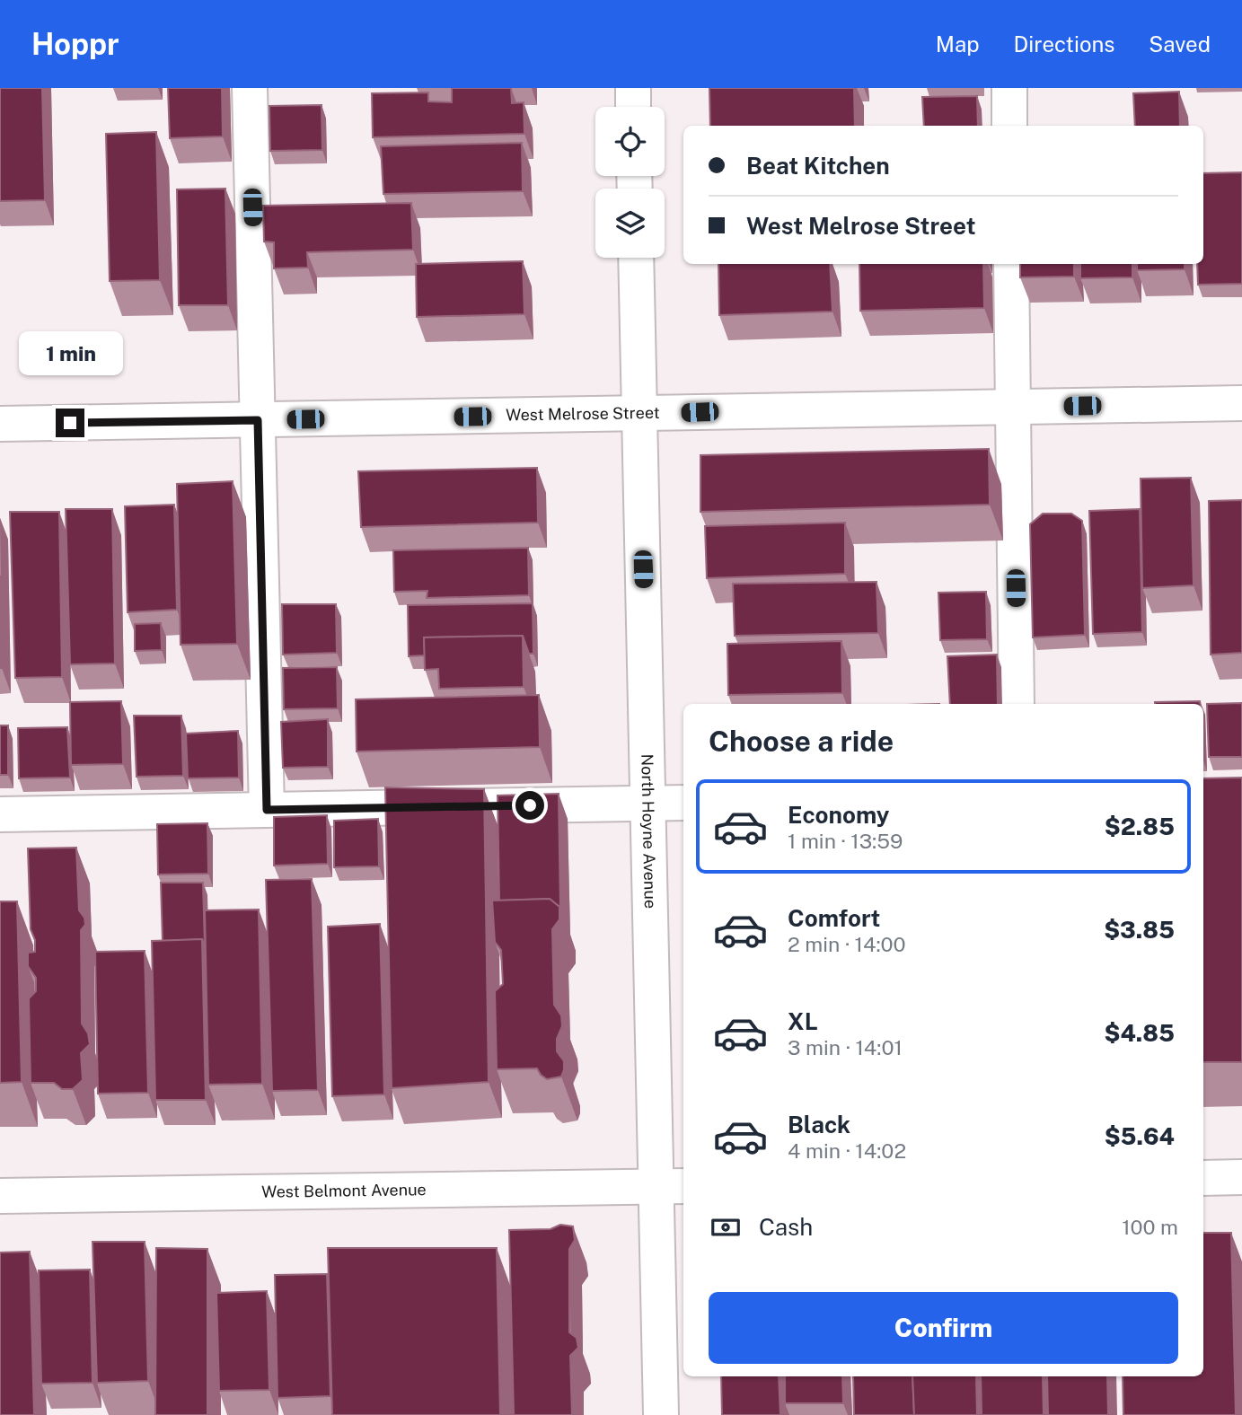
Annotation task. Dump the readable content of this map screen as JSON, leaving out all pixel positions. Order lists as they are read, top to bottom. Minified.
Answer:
{"streets":{"street":["West Melrose Street","North Hoyne Avenue","West Belmont Avenue"]},"crossings":[["West Melrose Street","North Hoyne Avenue"],["North Hoyne Avenue","West Belmont Avenue"]],"page":{"header":"Hoppr","nav":["Map","Directions","Saved"],"banner":["Beat Kitchen","West Melrose Street"],"bubble":"1 min","heading":"Choose a ride","list":[{"name":"Economy","note":"1 min · 13:59","value":"$2.85"},{"name":"Comfort","note":"2 min · 14:00","value":"$3.85"},{"name":"XL","note":"3 min · 14:01","value":"$4.85"},{"name":"Black","note":"4 min · 14:02","value":"$5.64"}],"pay":["Cash","100 m"],"buttons":"Confirm"}}
